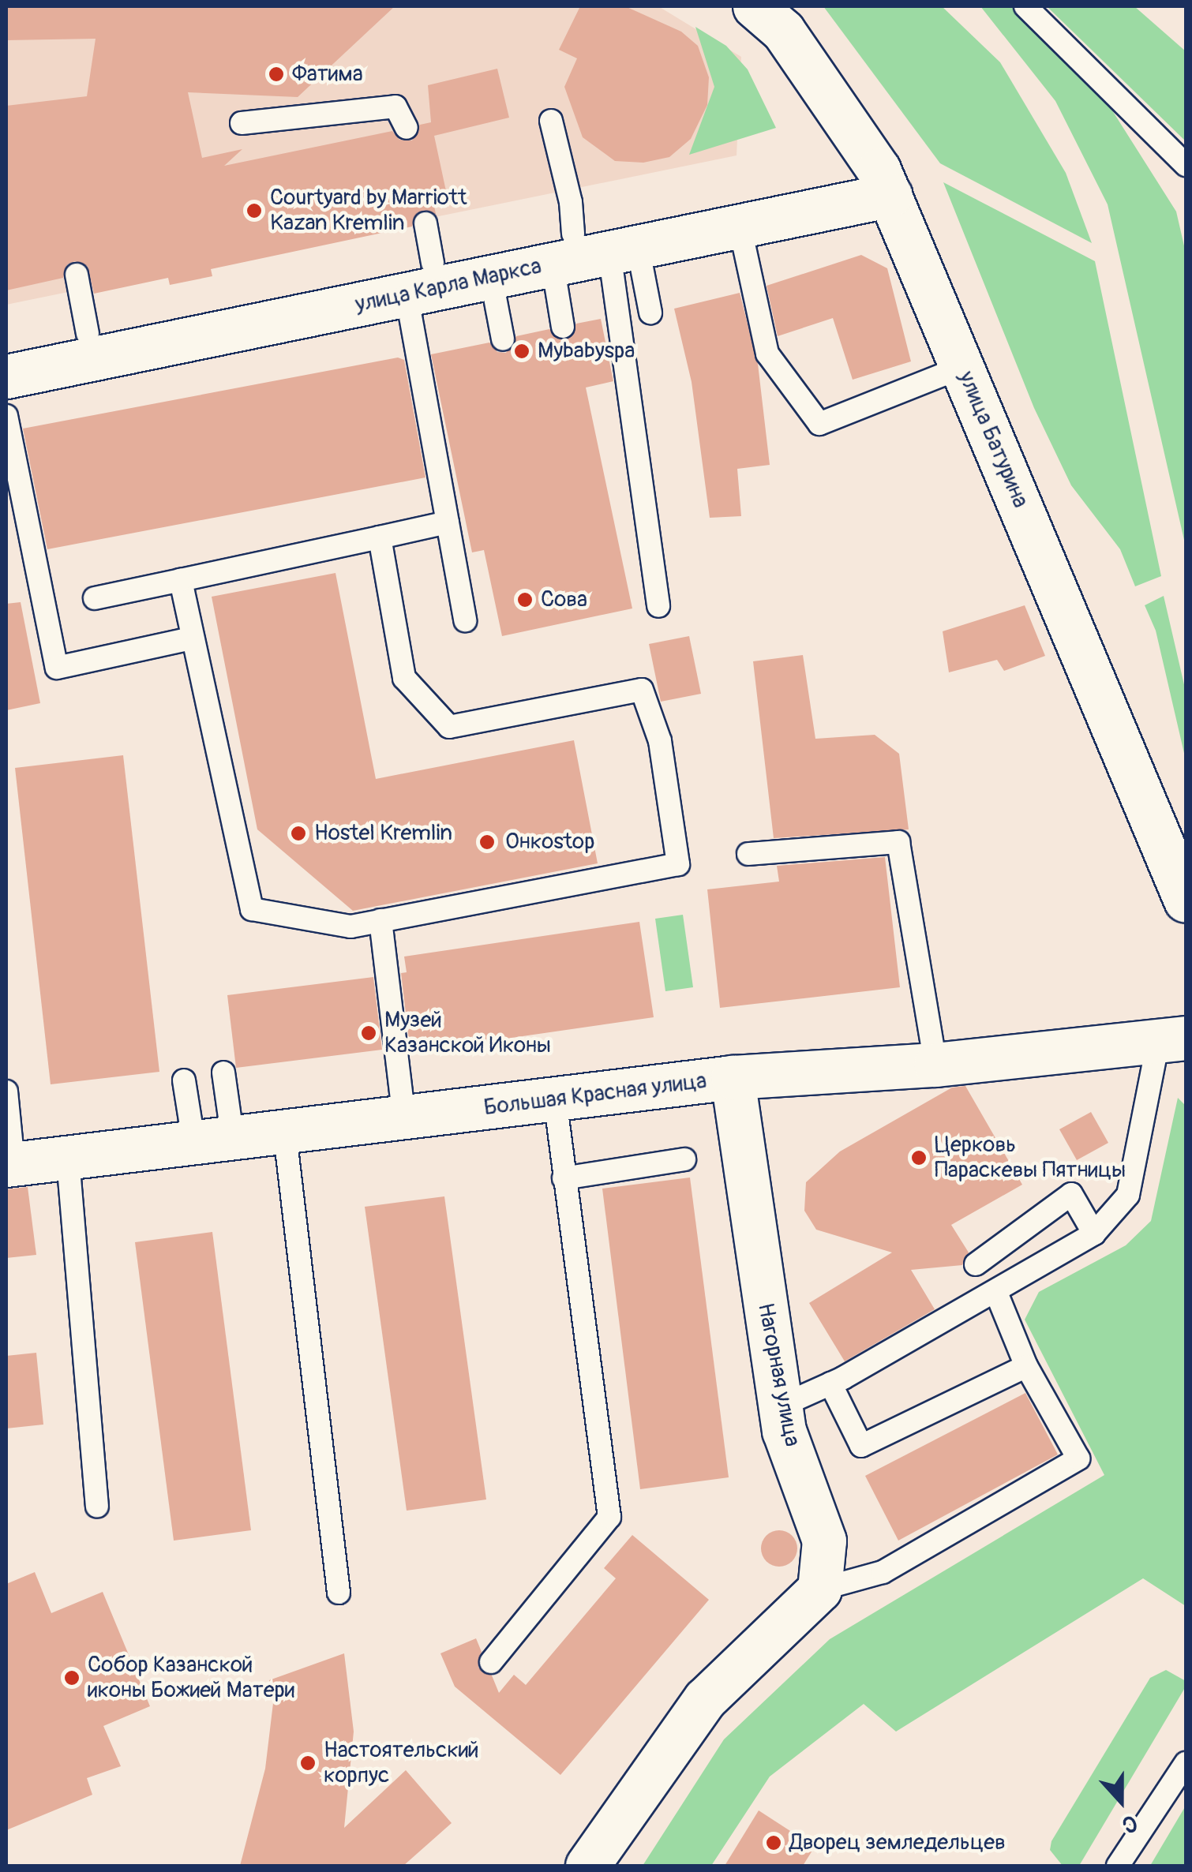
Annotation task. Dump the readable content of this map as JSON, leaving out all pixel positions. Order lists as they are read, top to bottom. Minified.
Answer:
{"streets":{"main road":["улица Карла Маркса","улица Батурина","Большая Красная улица","Нагорная улица"]},"crossings":[["улица Карла Маркса","улица Батурина"],["Большая Красная улица","Нагорная улица"]],"places":["Фатима","Courtyard by Marriott Kazan Kremlin","Mybabyspa","Сова","Hostel Kremlin","Онкоstop","Музей Казанской Иконы","Церковь Параскевы Пятницы","Собор Казанской иконы Божией Матери","Настоятельский корпус","Дворец земледельцев"],"north":"bottom"}
